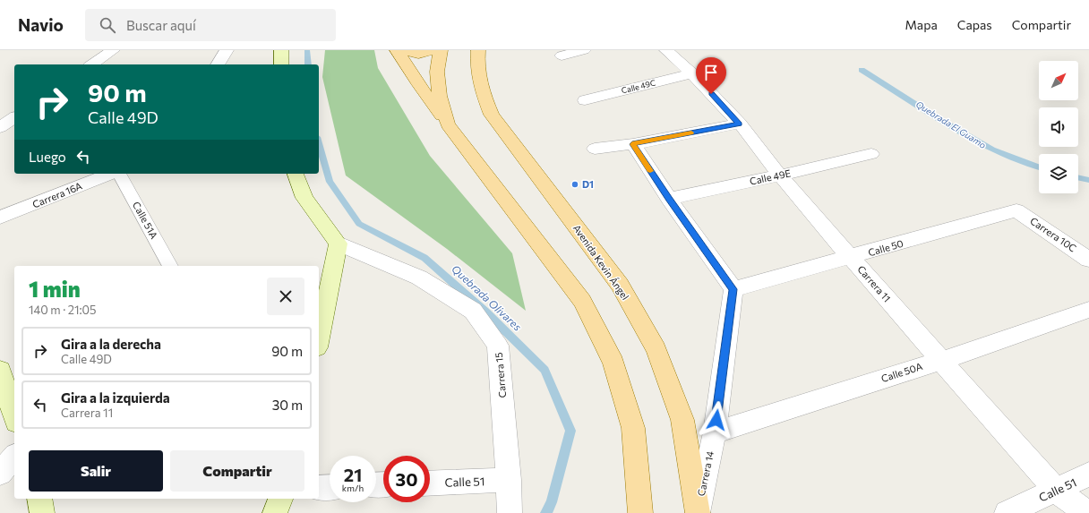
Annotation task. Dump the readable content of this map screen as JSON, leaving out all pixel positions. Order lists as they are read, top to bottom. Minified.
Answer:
{"streets":{"main road":["Avenida Kevin Ángel"],"street":["Calle 49C","Calle 49E","Carrera 16A","Carrera 10C","Calle 50","Carrera 11","Calle 50A","Carrera 15","Carrera 14","Calle 51"],"lane":["Calle 51A"]},"crossings":[["Calle 49C","Carrera 11"],["Calle 49E","Carrera 11"],["Carrera 10C","Calle 50"],["Calle 50","Carrera 11"],["Calle 50","Carrera 14"],["Avenida Kevin Ángel","Carrera 14"],["Carrera 11","Calle 50A"],["Carrera 11","Calle 51"],["Calle 50A","Carrera 14"],["Carrera 15","Calle 51"]],"water":["Quebrada El Guamo","Quebrada Olivares"],"places":["D1"],"north":"top right","page":{"header":"Navio","search":"Buscar aquí","nav":["Mapa","Capas","Compartir"],"turn":["90 m","Calle 49D"],"then":"Luego","heading":["1 min","140 m · 21:05"],"list":[{"name":"Gira a la derecha","note":"Calle 49D","value":"90 m"},{"name":"Gira a la izquierda","note":"Carrera 11","value":"30 m"}],"buttons":["Salir","Compartir"],"speed":"21 km/h","limit":"30"}}
